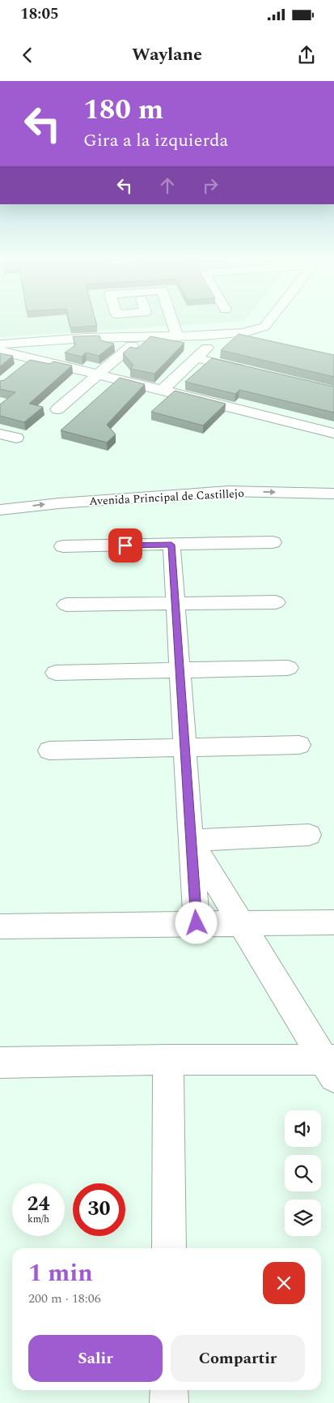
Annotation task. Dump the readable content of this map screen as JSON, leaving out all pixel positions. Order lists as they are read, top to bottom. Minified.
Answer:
{"streets":{"street":["Avenida Principal de Castillejo"]},"page":{"status":"18:05","header":"Waylane","turn":["180 m","Gira a la izquierda"],"speed":"24 km/h","limit":"30","heading":["1 min","200 m · 18:06"],"buttons":["Salir","Compartir"]}}
